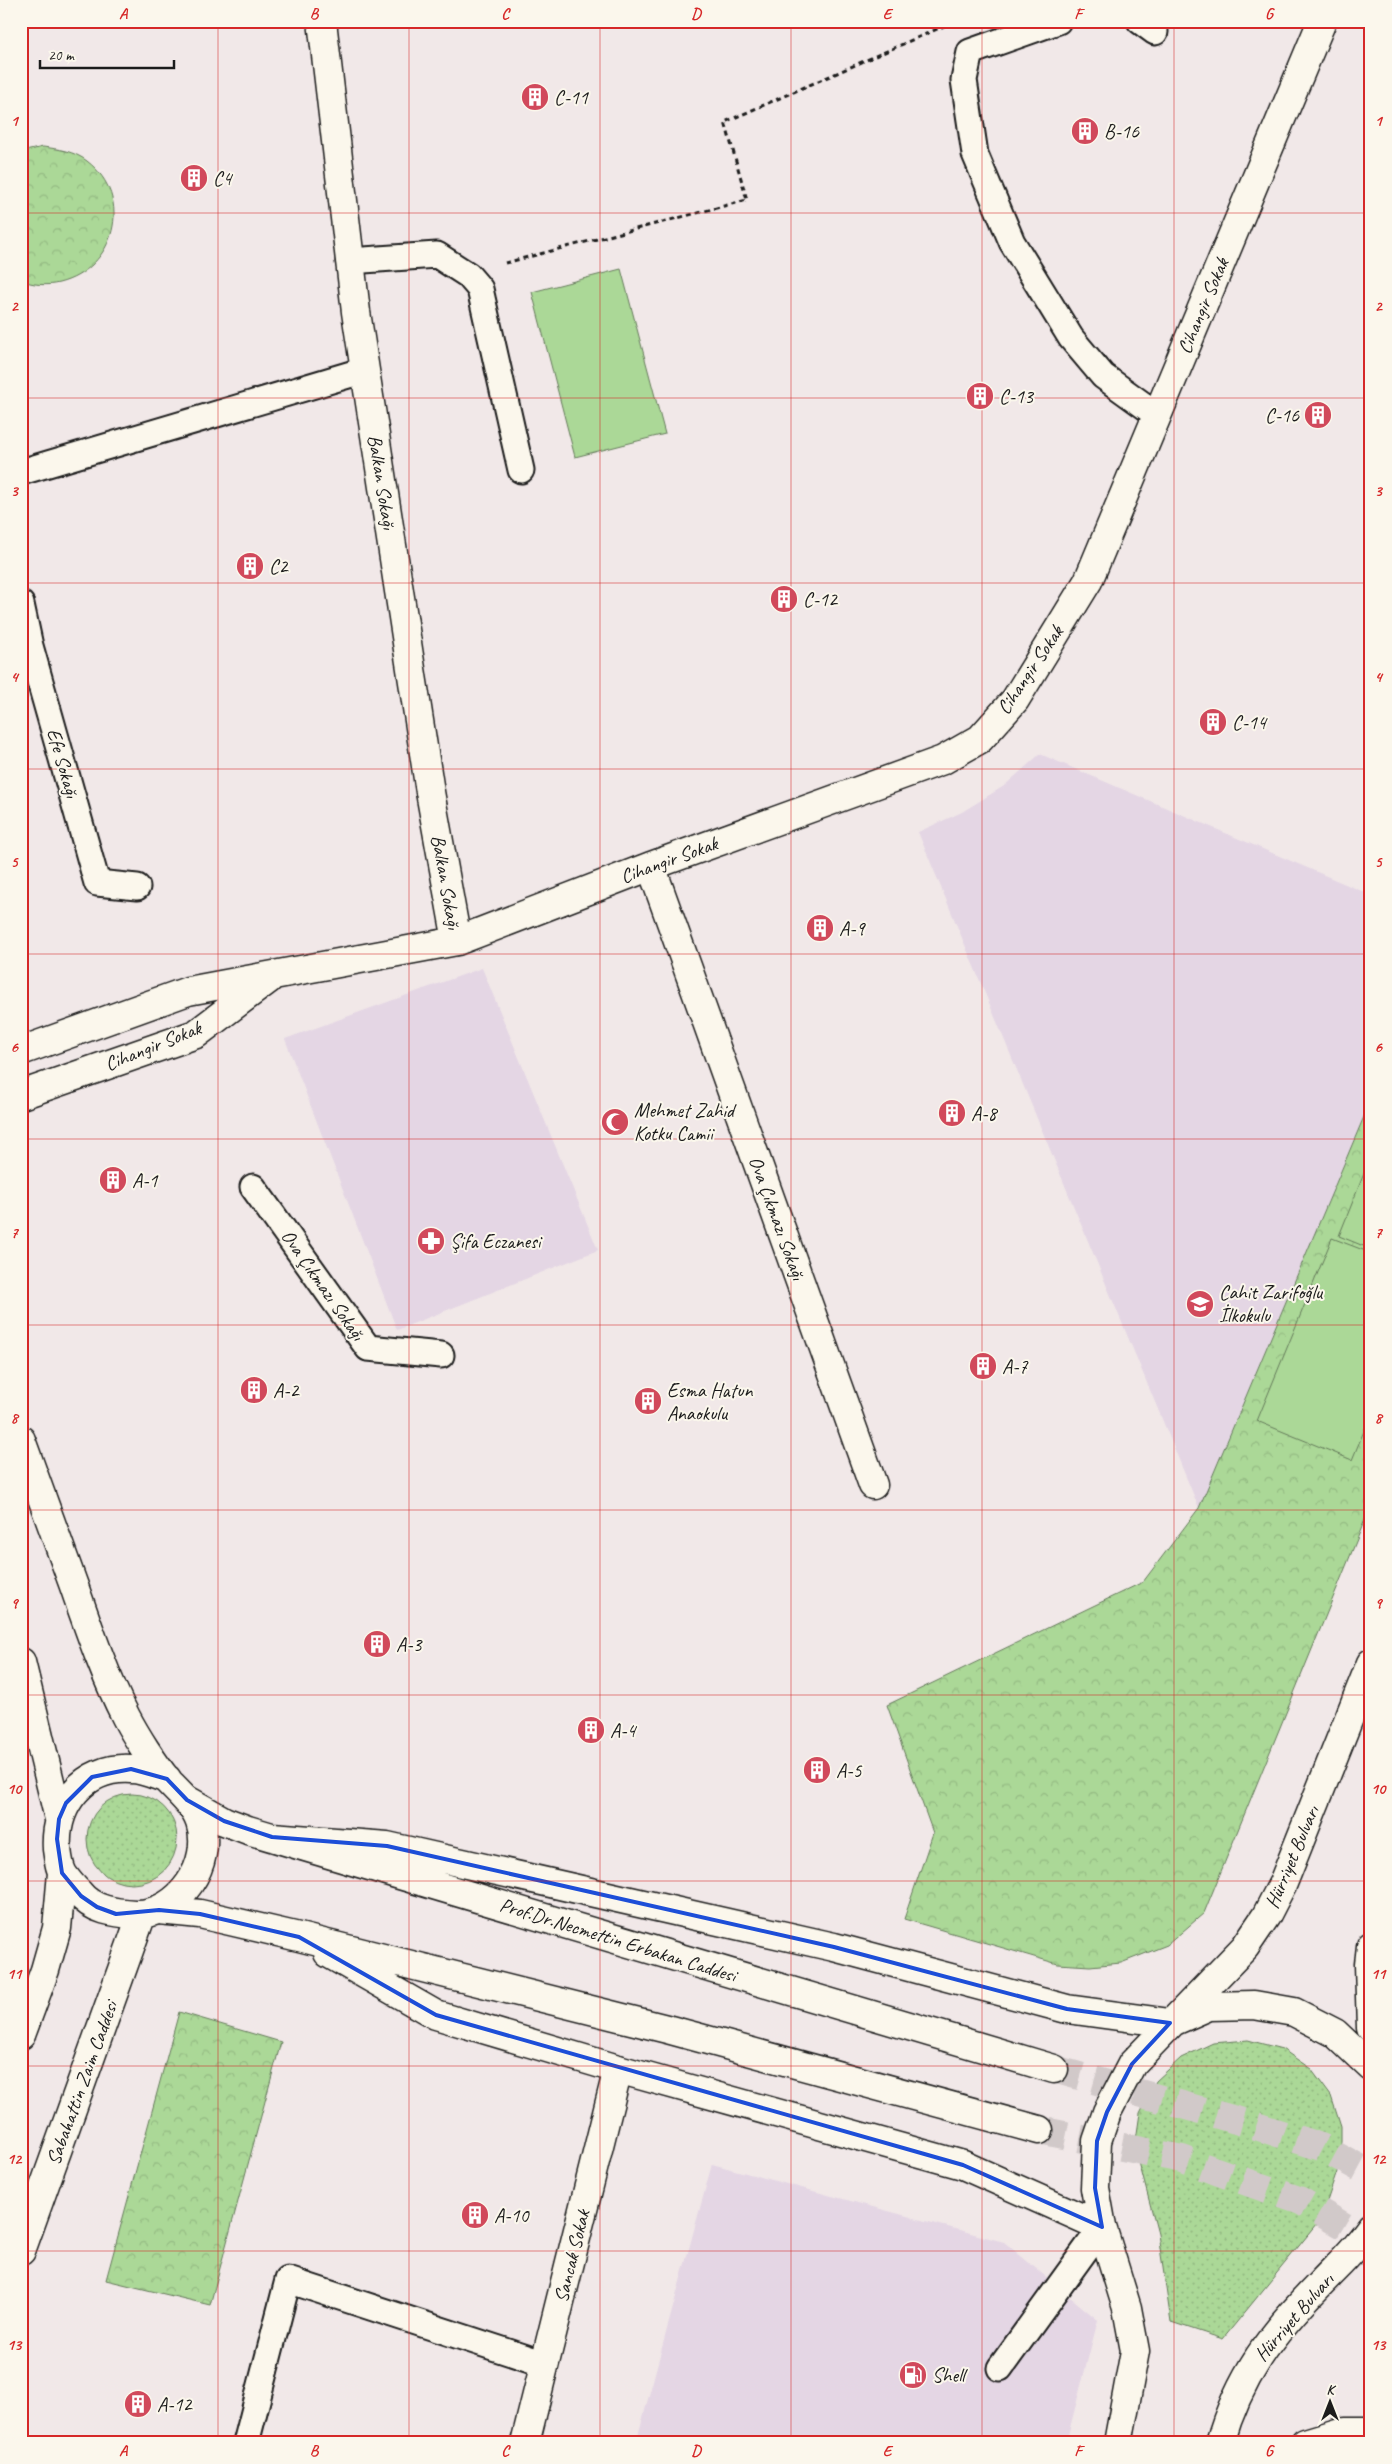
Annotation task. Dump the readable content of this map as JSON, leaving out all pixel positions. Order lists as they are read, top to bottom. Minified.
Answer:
{"streets":{"main road":["Cihangir Sokak","Balkan Sokağı","Ova Çıkmazı Sokağı","Hürriyet Bulvarı","Prof.Dr.Necmettin Erbakan Caddesi","Sabahattin Zaim Caddesi","Sancak Sokak"],"lane":["Efe Sokağı"]},"crossings":[["Cihangir Sokak","Balkan Sokağı"],["Cihangir Sokak","Ova Çıkmazı Sokağı"],["Prof.Dr.Necmettin Erbakan Caddesi","Sabahattin Zaim Caddesi"]],"places":{"building":["C-11","B-16","C4","C-13","C-16","C2","C-12","C-14","A-9","A-8","A-1","A-7","A-2","Esma Hatun Anaokulu","A-3","A-4","A-5","A-10","A-12"],"mosque":["Mehmet Zahid Kotku Camii"],"pharmacy":["Şifa Eczanesi"],"school or university":["Cahit Zarifoğlu İlkokulu"],"fuel station":["Shell"]},"scale_bar":"20 m","north":"top","grid":{"columns":["A","B","C","D","E","F","G"],"rows":["1","2","3","4","5","6","7","8","9","10","11","12","13"]}}
